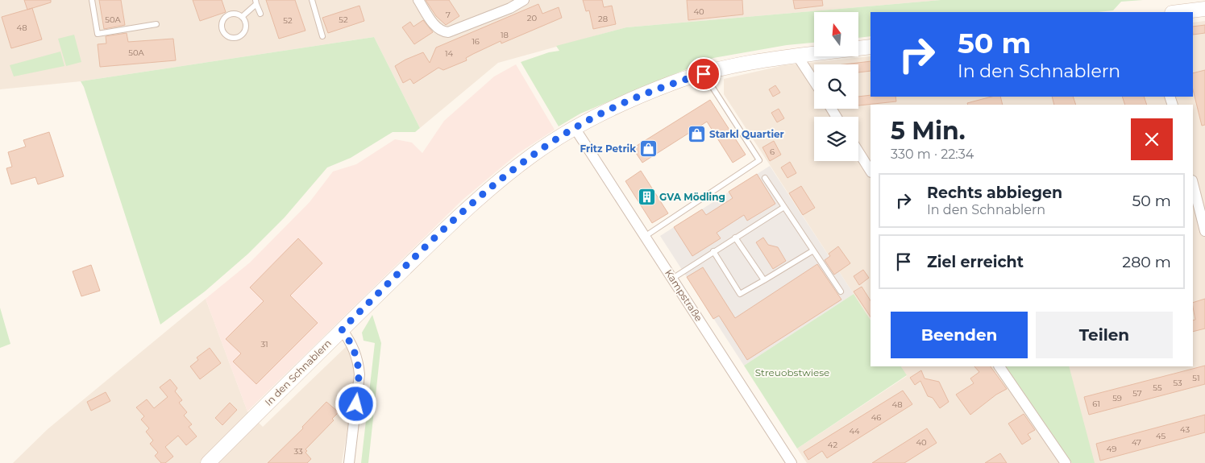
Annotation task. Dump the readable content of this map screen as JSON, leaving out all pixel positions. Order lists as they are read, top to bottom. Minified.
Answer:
{"streets":{"street":["Kampstraße","In den Schnablern"]},"crossings":[["Kampstraße","In den Schnablern"]],"parks":["Streuobstwiese"],"places":{"shop":["Starkl Quartier","Fritz Petrik"],"building":["GVA Mödling"]},"house_numbers":["40","7","20","28","50A","52","52","48","18","16","50A","14","6","31","51","53","55","57","59","61","48","46","43","44","45","40","47","42","49","33"],"north":"top","page":{"turn":["50 m","In den Schnablern"],"heading":["5 Min.","330 m · 22:34"],"list":[{"name":"Rechts abbiegen","note":"In den Schnablern","value":"50 m"},{"name":"Ziel erreicht","value":"280 m"}],"buttons":["Beenden","Teilen"]}}
